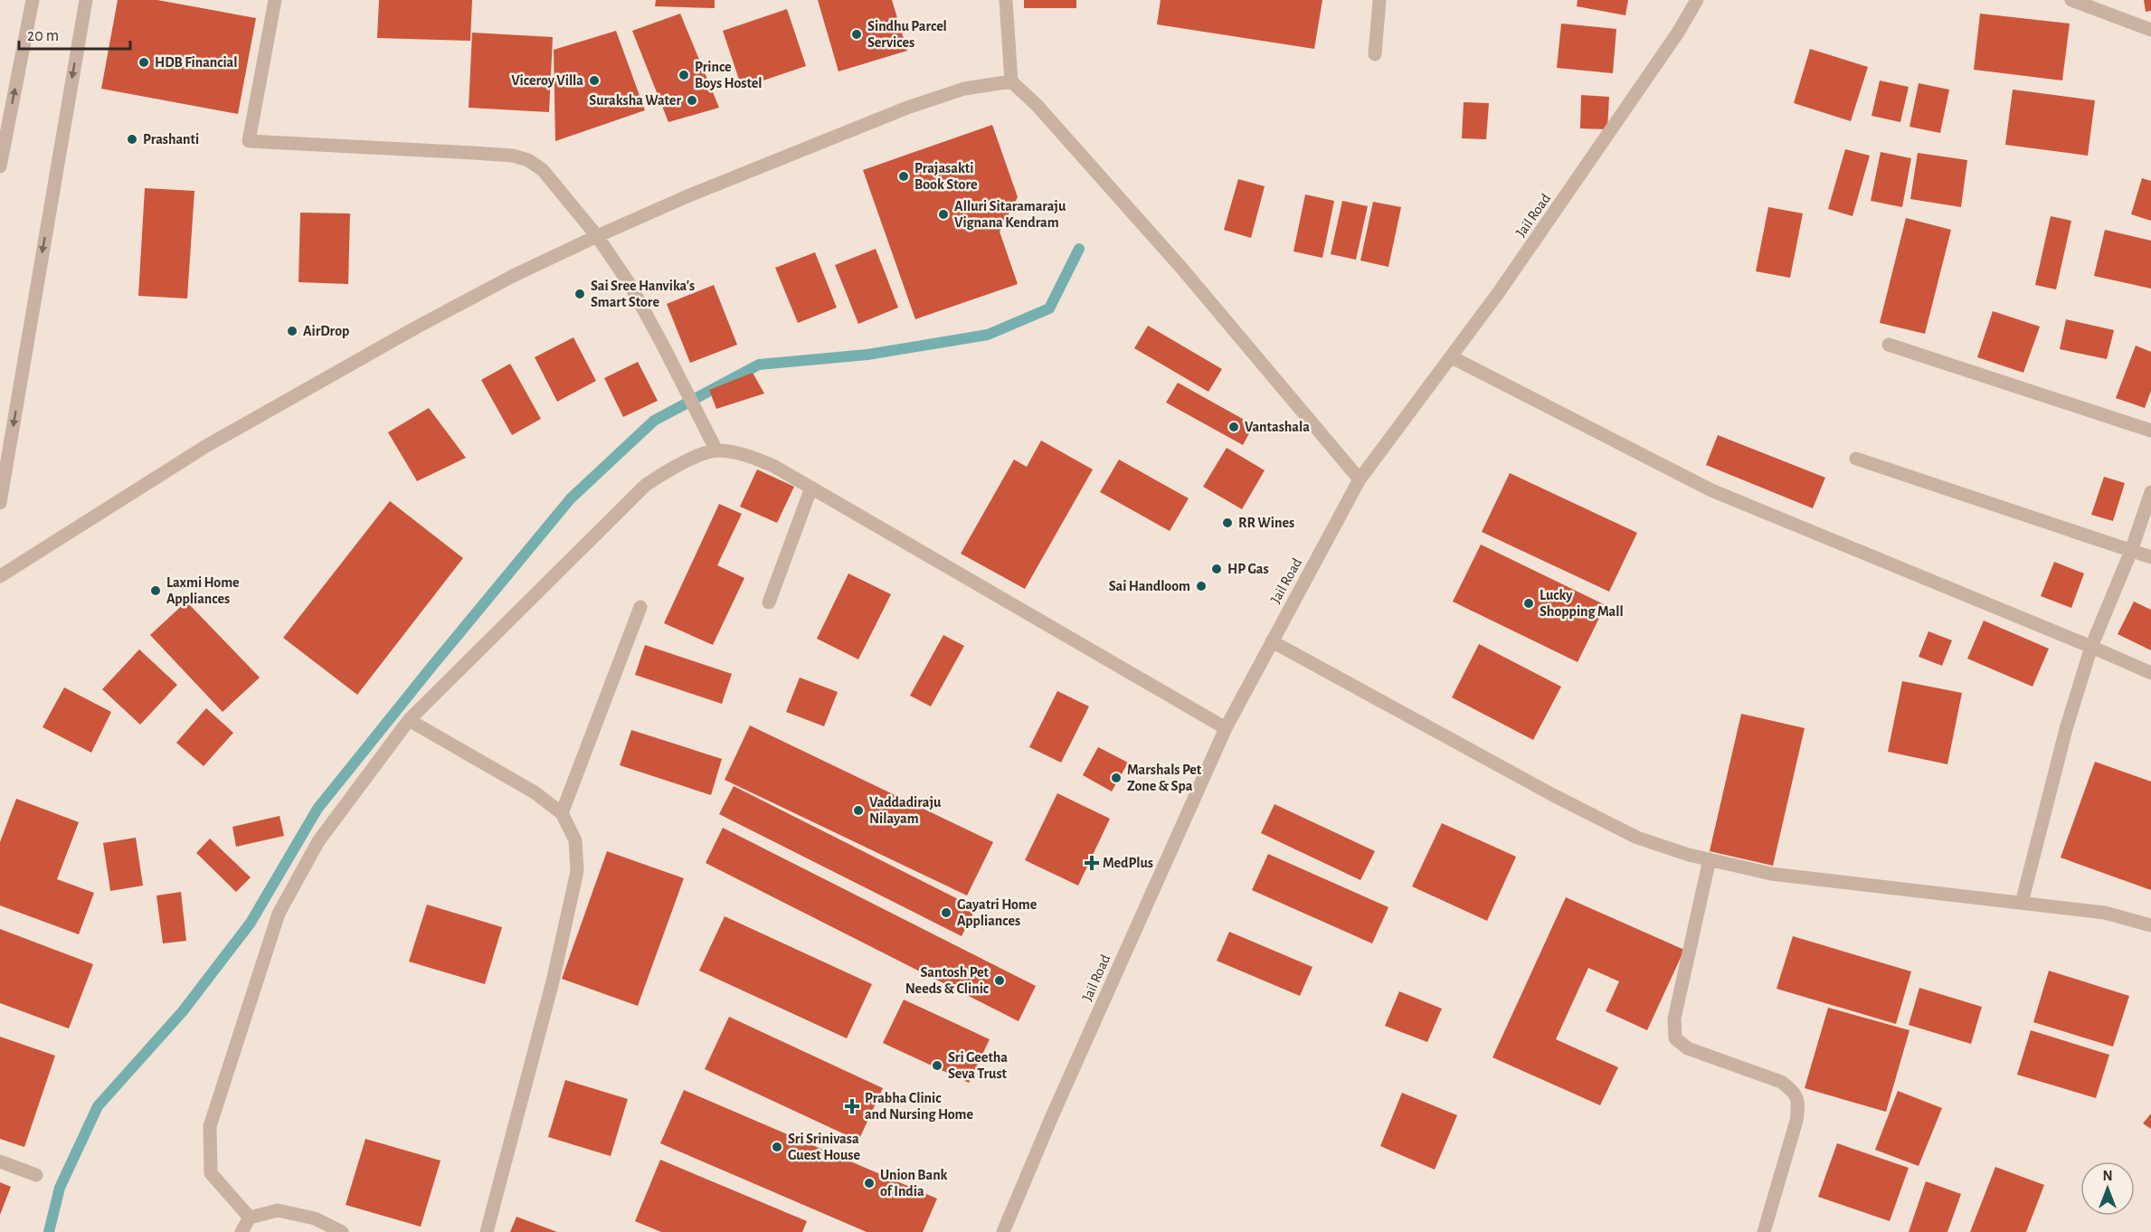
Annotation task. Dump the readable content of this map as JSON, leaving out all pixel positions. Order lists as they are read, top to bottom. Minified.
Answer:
{"streets":{"street":["Jail Road"]},"places":{"other":["Sindhu Parcel Services","HDB Financial","Prince Boys Hostel","Viceroy Villa","Suraksha Water","Prashanti","Prajasakti Book Store","Alluri Sitaramaraju Vignana Kendram","Sai Sree Hanvika's Smart Store","AirDrop","Vantashala","RR Wines","HP Gas","Sai Handloom","Laxmi Home Appliances","Lucky Shopping Mall","Marshals Pet Zone & Spa","Vaddadiraju Nilayam","Gayatri Home Appliances","Santosh Pet Needs & Clinic","Sri Geetha Seva Trust","Sri Srinivasa Guest House","Union Bank of India"],"health":["MedPlus","Prabha Clinic and Nursing Home"]},"scale_bar":"20 m","north":"top"}
